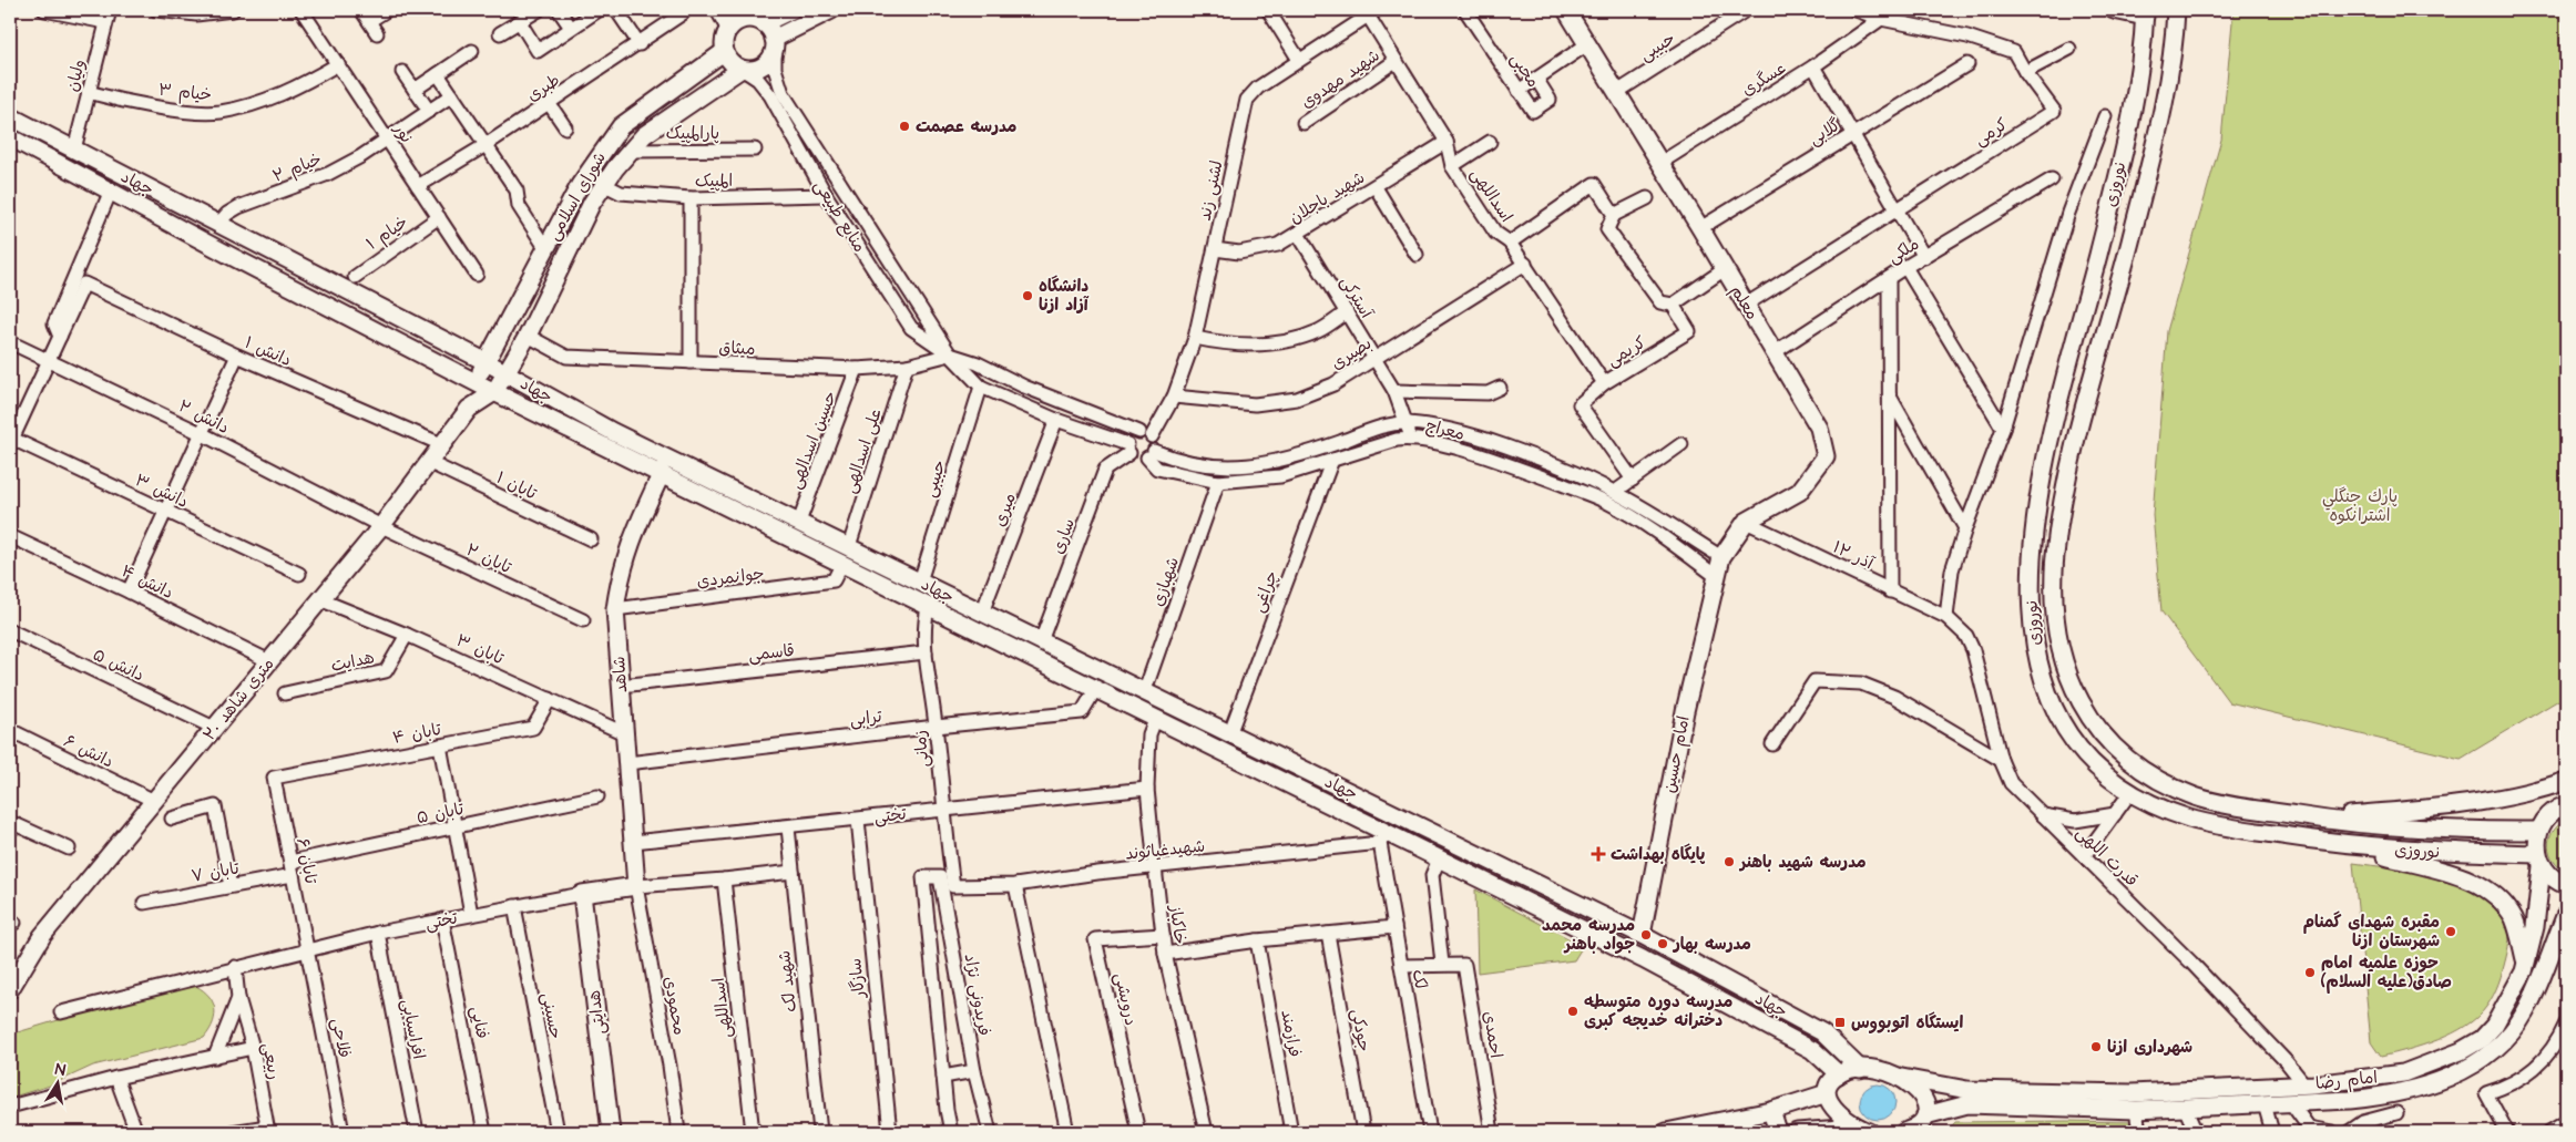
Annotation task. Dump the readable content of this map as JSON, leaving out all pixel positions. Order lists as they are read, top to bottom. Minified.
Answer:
{"streets":{"main road":["جهاد","نوروزی","شورای اسلامی","معلم","شاهد","۲۰ متری شاهد","امام حسین","تختی","هدایتی","امام رضا"],"street":["حبیبی","محبی","ولیان","شهید مهدوی","عسگری","طبری","خیام ۳","گلابی","کرمی","نور","پارالمپیک","خیام ۲","المپیک","لشنی زند","اسداللهی","شهید باجلان","منابع طبیعی","خیام ۱","ملکی","آسترکی","میثاق","دانش ۱","کریمی","بصیری","دانش ۲","معراج","حسین اسدالهی","علی اسدالهی","تابان ۱","دانش ۳","میری","ساری","۱۲ آذر","تابان ۲","جوانمردی","دانش ۴","شهبازی","چراغی","تابان ۳","قاسمی","هدایت","دانش ۵","ترابی","تابان ۴","زمانی","دانش ۶","تابان ۵","شهید‌غیاثوند","قدرت اللهی","تابان ۶","تابان ۷","خاکباز","سازگار","لک","شهید لک","فریدونی نژاد","درویشی","محمودی","حسینی","فنایی","افراسیابی","جودکی","فرازمند","احمدی","فلاحی","ربیعی"]},"crossings":[["حبیبی","جهاد"],["حبیبی","منابع طبیعی"],["حبیبی","معلم"],["ولیان","خیام ۳"],["ولیان","جهاد"],["شهید مهدوی","اسداللهی"],["عسگری","کرمی"],["عسگری","معلم"],["طبری","نور"],["خیام ۳","نور"],["گلابی","معلم"],["کرمی","معلم"],["نور","خیام ۲"],["نور","خیام ۱"],["پارالمپیک","شورای اسلامی"],["خیام ۲","جهاد"],["المپیک","شورای اسلامی"],["المپیک","منابع طبیعی"],["جهاد","شورای اسلامی"],["جهاد","حسین اسدالهی"],["جهاد","علی اسدالهی"],["جهاد","میری"],["جهاد","ساری"],["جهاد","جوانمردی"],["جهاد","شهبازی"],["جهاد","چراغی"],["جهاد","شاهد"],["جهاد","۲۰ متری شاهد"],["جهاد","ترابی"],["جهاد","زمانی"],["جهاد","امام حسین"],["جهاد","شهید‌غیاثوند"],["جهاد","خاکباز"],["جهاد","لک"],["نوروزی","امام رضا"],["لشنی زند","اسداللهی"],["لشنی زند","شهید باجلان"],["لشنی زند","منابع طبیعی"],["لشنی زند","بصیری"],["لشنی زند","ساری"],["اسداللهی","شهید باجلان"],["اسداللهی","کریمی"],["اسداللهی","بصیری"],["شورای اسلامی","منابع طبیعی"],["شورای اسلامی","میثاق"],["شورای اسلامی","۲۰ متری شاهد"],["شهید باجلان","آسترکی"],["منابع طبیعی","میثاق"],["منابع طبیعی","معراج"],["منابع طبیعی","میری"],["منابع طبیعی","ساری"],["ملکی","معلم"],["آسترکی","بصیری"],["آسترکی","معراج"],["معلم","معراج"],["معلم","۱۲ آذر"],["معلم","امام حسین"],["میثاق","حسین اسدالهی"],["میثاق","علی اسدالهی"],["دانش ۱","۲۰ متری شاهد"],["دانش ۲","تابان ۲"],["دانش ۲","۲۰ متری شاهد"],["معراج","شهبازی"],["معراج","چراغی"],["معراج","امام حسین"],["تابان ۱","۲۰ متری شاهد"],["۱۲ آذر","قدرت اللهی"],["تابان ۲","۲۰ متری شاهد"],["جوانمردی","شاهد"],["دانش ۴","۲۰ متری شاهد"],["تابان ۳","هدایت"],["تابان ۳","شاهد"],["تابان ۳","۲۰ متری شاهد"],["تابان ۳","تابان ۴"],["قاسمی","شاهد"],["قاسمی","زمانی"],["دانش ۵","۲۰ متری شاهد"],["شاهد","ترابی"],["شاهد","تختی"],["شاهد","محمودی"],["۲۰ متری شاهد","دانش ۶"],["ترابی","زمانی"],["تابان ۴","تابان ۶"],["زمانی","تختی"],["زمانی","شهید‌غیاثوند"],["تابان ۵","تابان ۶"],["تابان ۵","تابان ۷"],["تختی","تابان ۶"],["تختی","خاکباز"],["تختی","سازگار"],["تختی","شهید لک"],["تختی","محمودی"],["تختی","هدایتی"],["تختی","حسینی"],["تختی","فنایی"],["تختی","افراسیابی"],["تختی","فلاحی"],["شهید‌غیاثوند","خاکباز"],["شهید‌غیاثوند","لک"],["قدرت اللهی","امام رضا"],["تابان ۶","تابان ۷"],["تابان ۶","فلاحی"],["خاکباز","درویشی"],["لک","احمدی"]],"parks":["پارك جنگلي اشترانكوه"],"places":{"other":["مدرسه عصمت","دانشگاه آزاد ازنا","مدرسه شهید باهنر","مقبره شهدای گمنام شهرستان ازنا","مدرسه محمد جواد باهنر","مدرسه بهار","حوزه علمیه امام صادق(علیه السلام)","مدرسه دوره متوسطه دخترانه خدیجه کبری","شهرداری ازنا"],"health":["پایگاه بهداشت"],"transit":["ایستگاه اتوبووس"]},"north":"top"}
